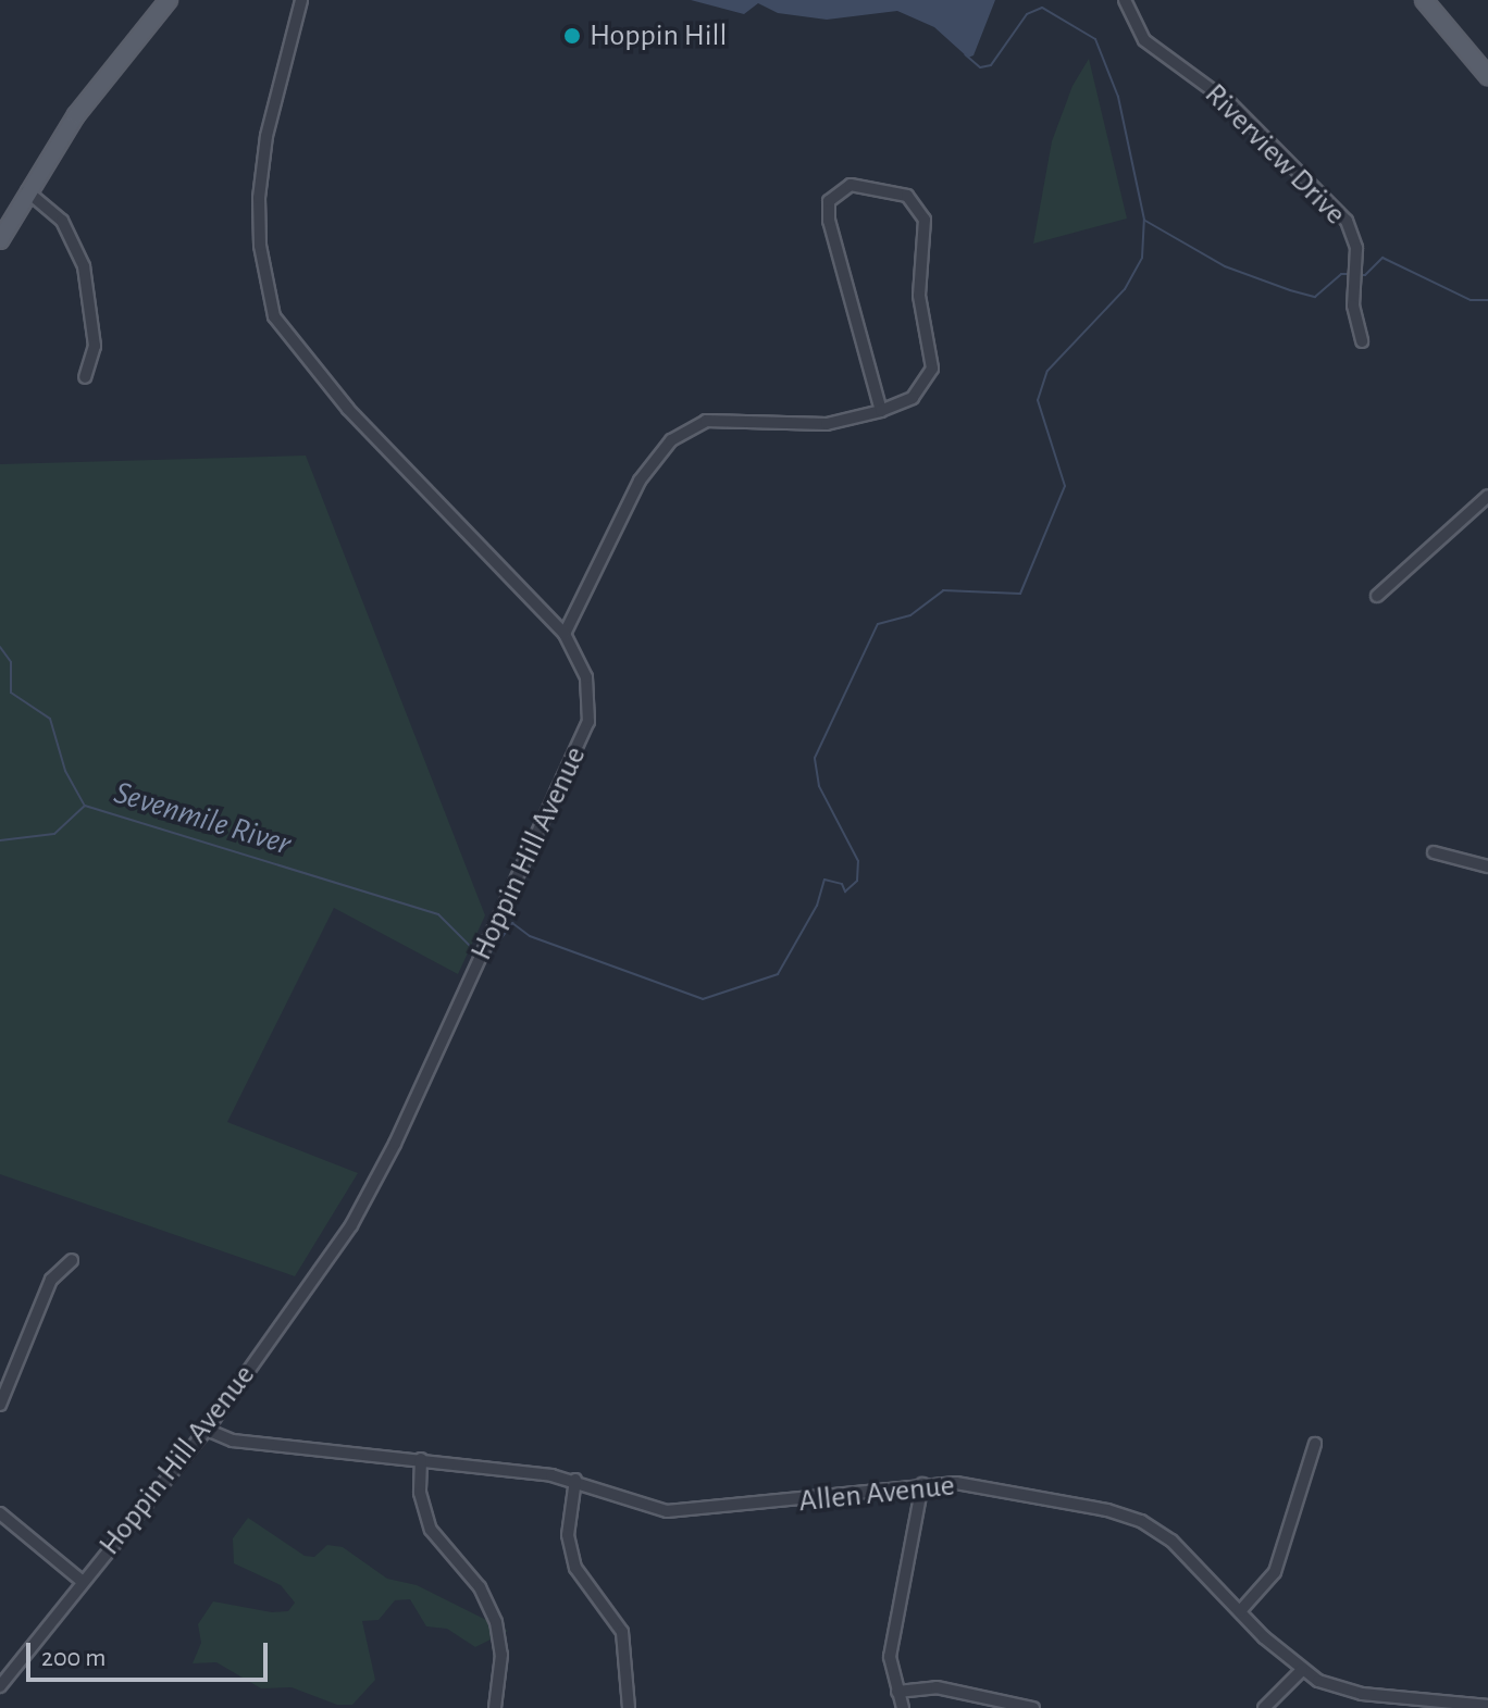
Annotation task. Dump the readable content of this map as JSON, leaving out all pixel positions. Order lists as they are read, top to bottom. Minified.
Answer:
{"streets":{"street":["Riverview Drive","Hoppin Hill Avenue","Allen Avenue"]},"crossings":[["Hoppin Hill Avenue","Allen Avenue"]],"water":["Sevenmile River"],"places":["Hoppin Hill"],"scale_bar":"200 m"}
